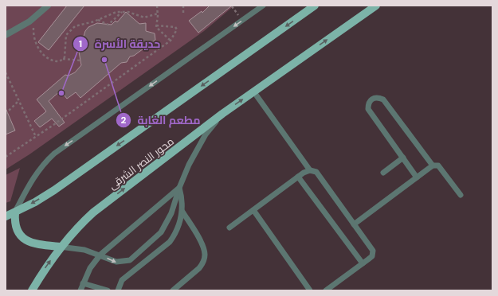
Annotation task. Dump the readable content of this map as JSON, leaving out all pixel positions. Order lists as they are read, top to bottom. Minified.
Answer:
{"streets":{"main road":["محور النصر الشرقى"]},"places":["مطعم الغابة","حديقة الأسرة"]}
